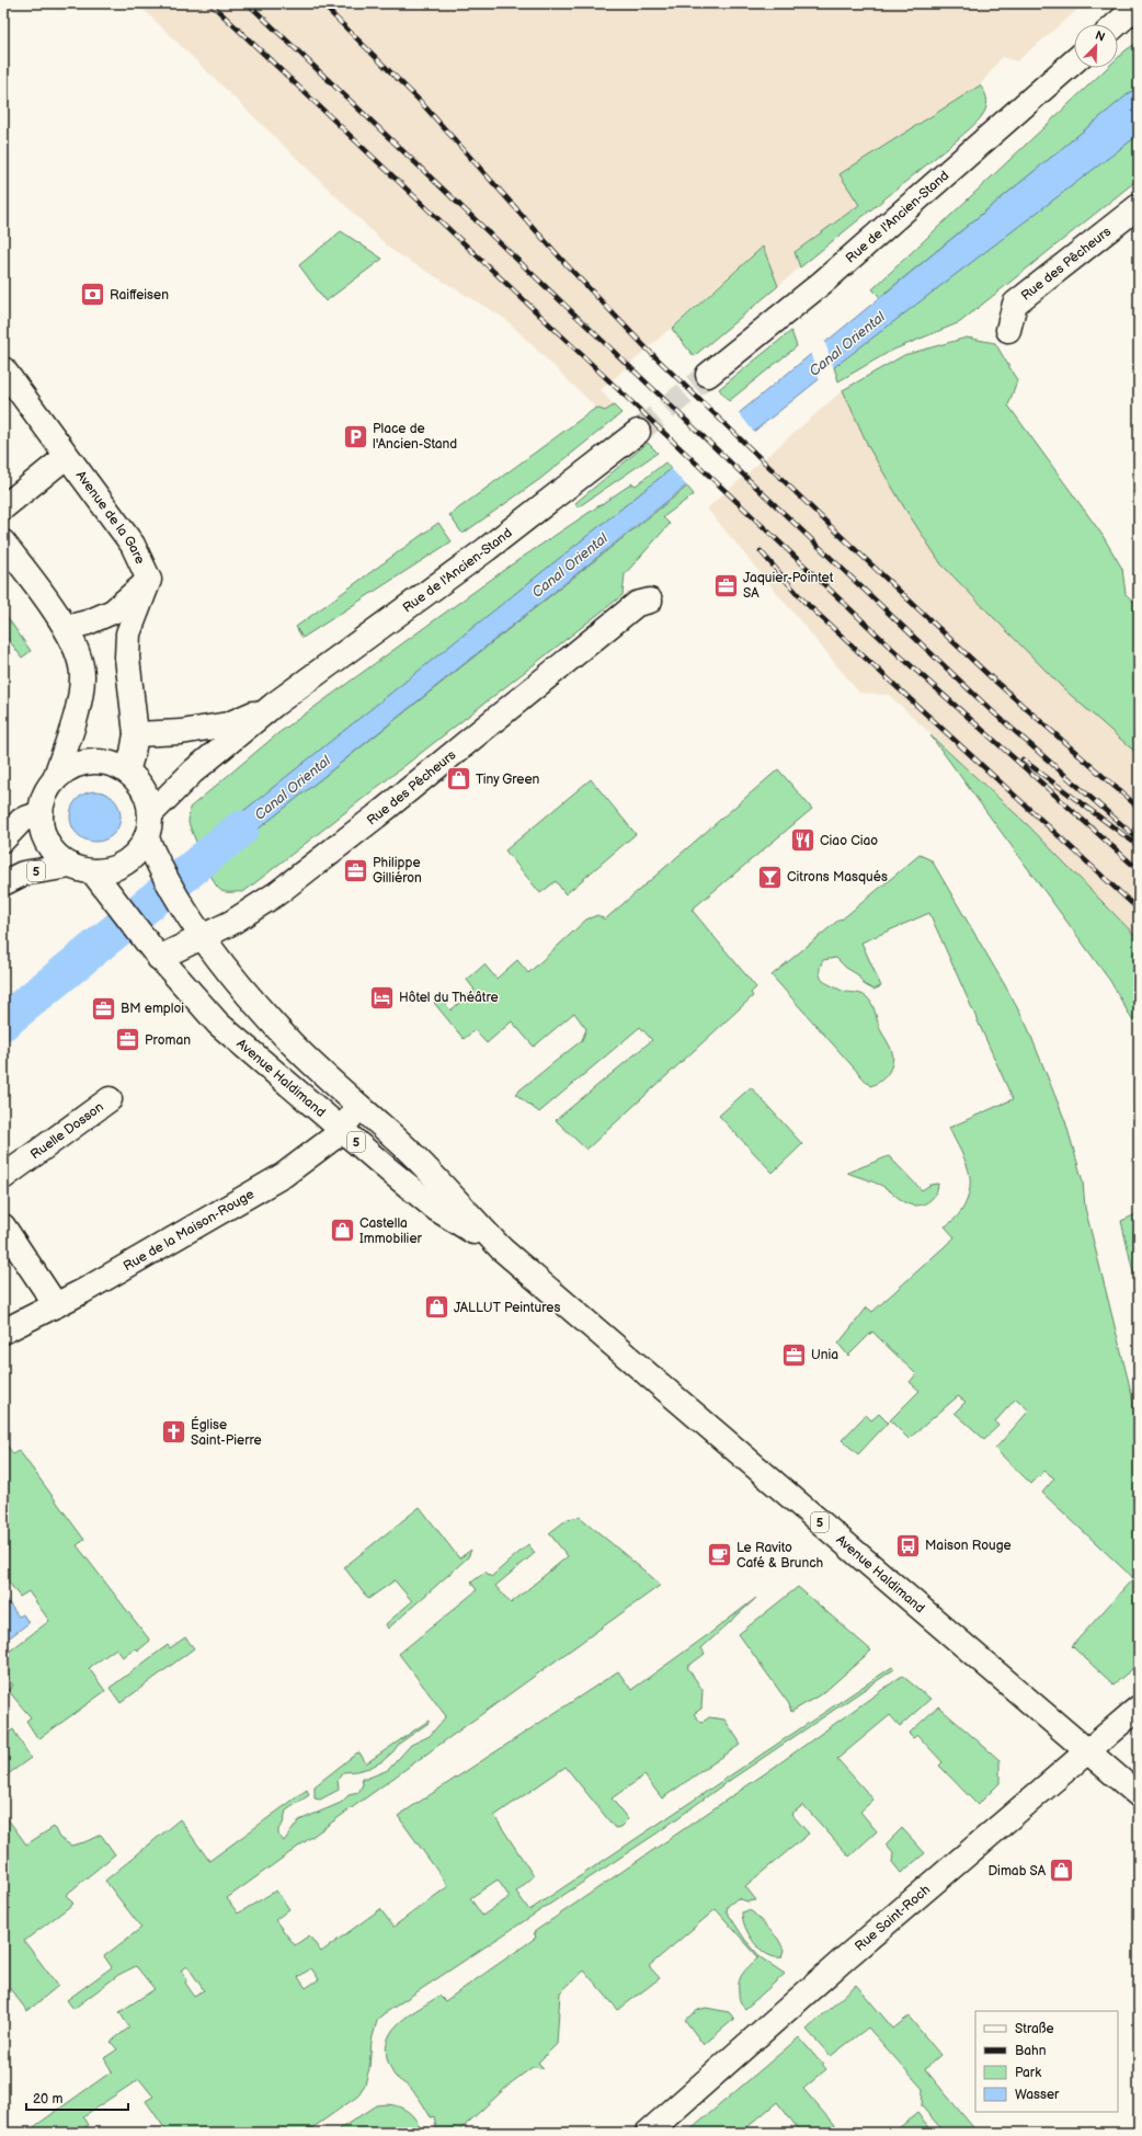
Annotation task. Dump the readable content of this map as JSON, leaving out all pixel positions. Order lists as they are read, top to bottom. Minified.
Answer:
{"streets":{"street":["Rue de l'Ancien-Stand","Rue des Pêcheurs","Avenue de la Gare","5","Avenue Haldimand","Ruelle Dosson","Rue de la Maison-Rouge","Rue Saint-Roch"]},"crossings":[["Rue de l'Ancien-Stand","Avenue de la Gare"],["Rue de l'Ancien-Stand","5"],["Rue de l'Ancien-Stand","Avenue Haldimand"],["Rue des Pêcheurs","Avenue Haldimand"],["Avenue de la Gare","5"],["Avenue de la Gare","Avenue Haldimand"],["5","Avenue Haldimand"],["Avenue Haldimand","Rue de la Maison-Rouge"],["Avenue Haldimand","Rue Saint-Roch"]],"water":["Canal Oriental"],"places":{"bank":["Raiffeisen"],"parking":["Place de l'Ancien-Stand"],"office":["Jaquier-Pointet SA","Philippe Gilliéron","BM emploi","Proman","Unia"],"shop":["Tiny Green","Castella Immobilier","JALLUT Peintures","Dimab SA"],"restaurant":["Ciao Ciao"],"bar":["Citrons Masqués"],"hotel":["Hôtel du Théâtre"],"church":["Église Saint-Pierre"],"bus stop":["Maison Rouge"],"cafe":["Le Ravito Café & Brunch"]},"legend":["Straße","Bahn","Park","Wasser"],"scale_bar":"20 m","north":"top right"}
